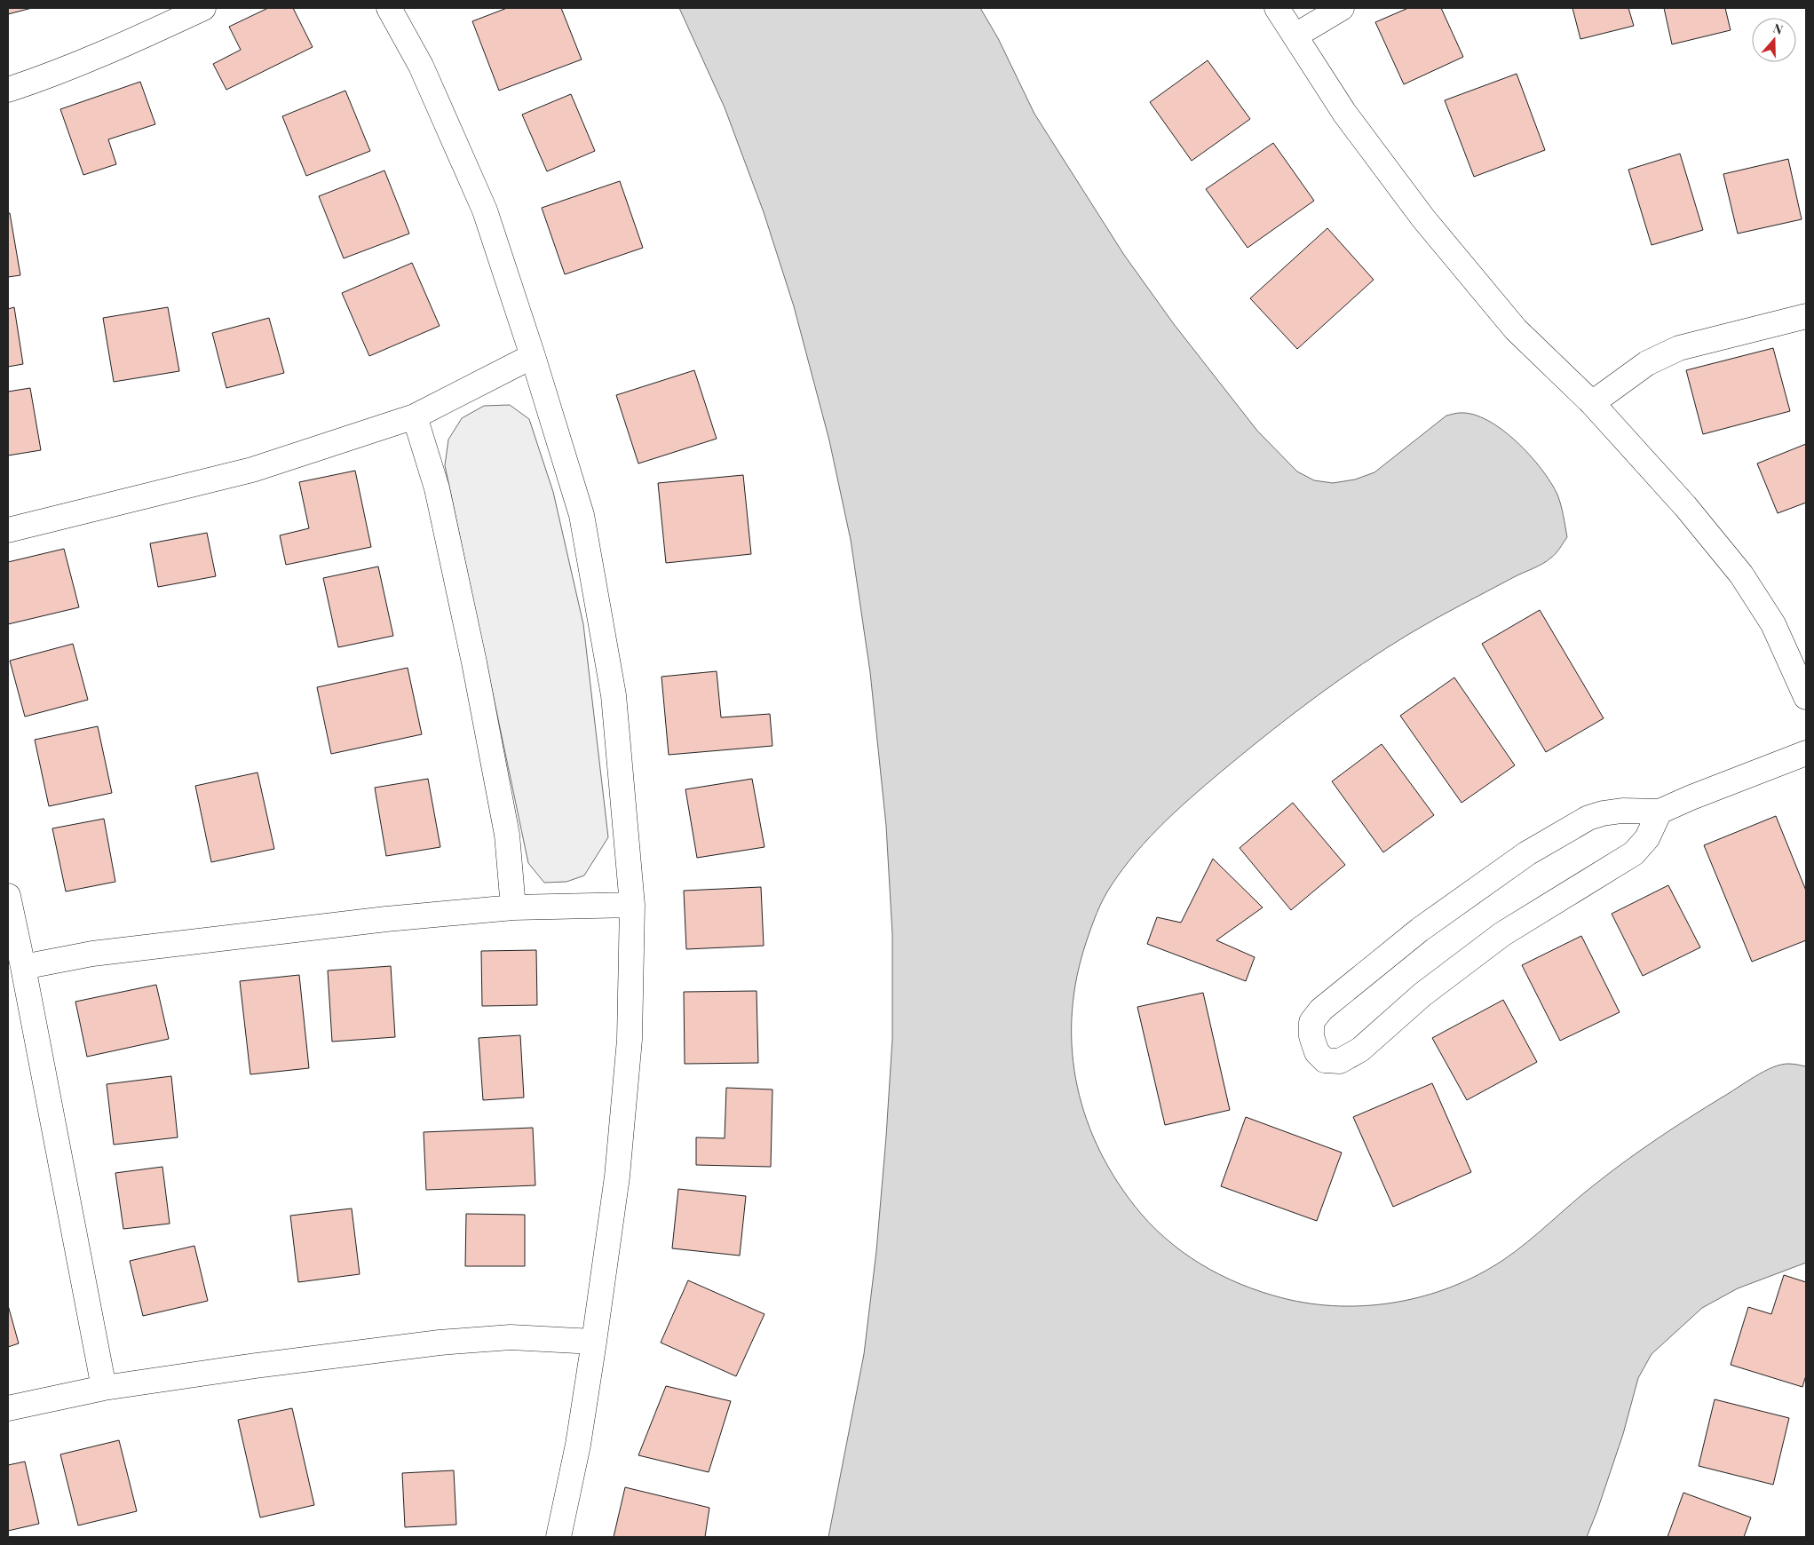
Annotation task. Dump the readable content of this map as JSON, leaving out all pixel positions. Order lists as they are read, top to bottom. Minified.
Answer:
{"north":"top"}
